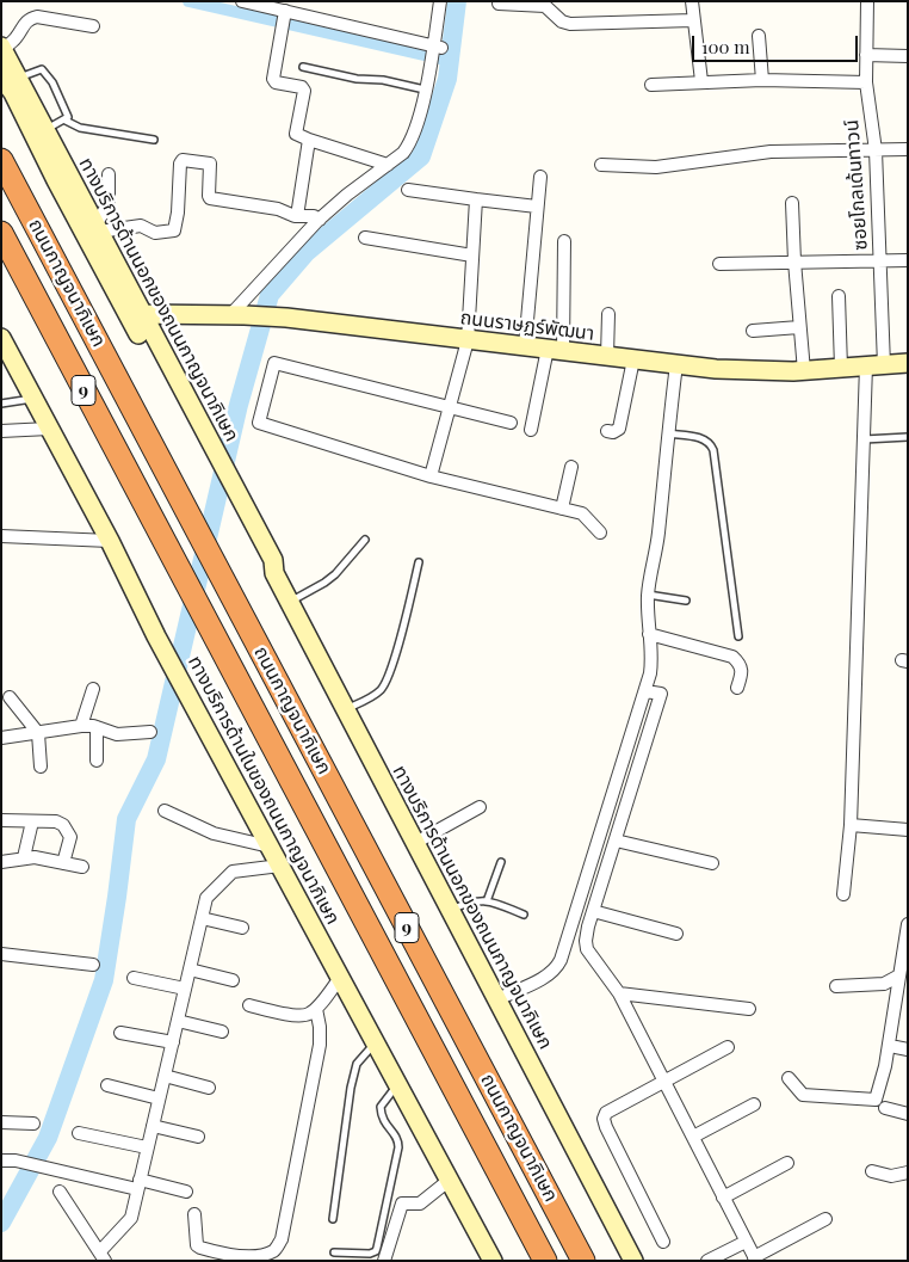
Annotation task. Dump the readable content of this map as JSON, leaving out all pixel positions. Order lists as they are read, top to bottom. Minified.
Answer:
{"streets":{"highway":["ถนนกาญจนาภิเษก","9"],"main road":["ทางบริการด้านนอกของถนนกาญจนาภิเษก","ถนนราษฏร์พัฒนา","ทางบริการด้านในของถนนกาญจนาภิเษก"],"street":["ซอยโกลเด้นทาวน์"]},"crossings":[["ซอยโกลเด้นทาวน์","ถนนราษฏร์พัฒนา"],["ทางบริการด้านนอกของถนนกาญจนาภิเษก","ถนนราษฏร์พัฒนา"]],"scale_bar":"100 m"}
